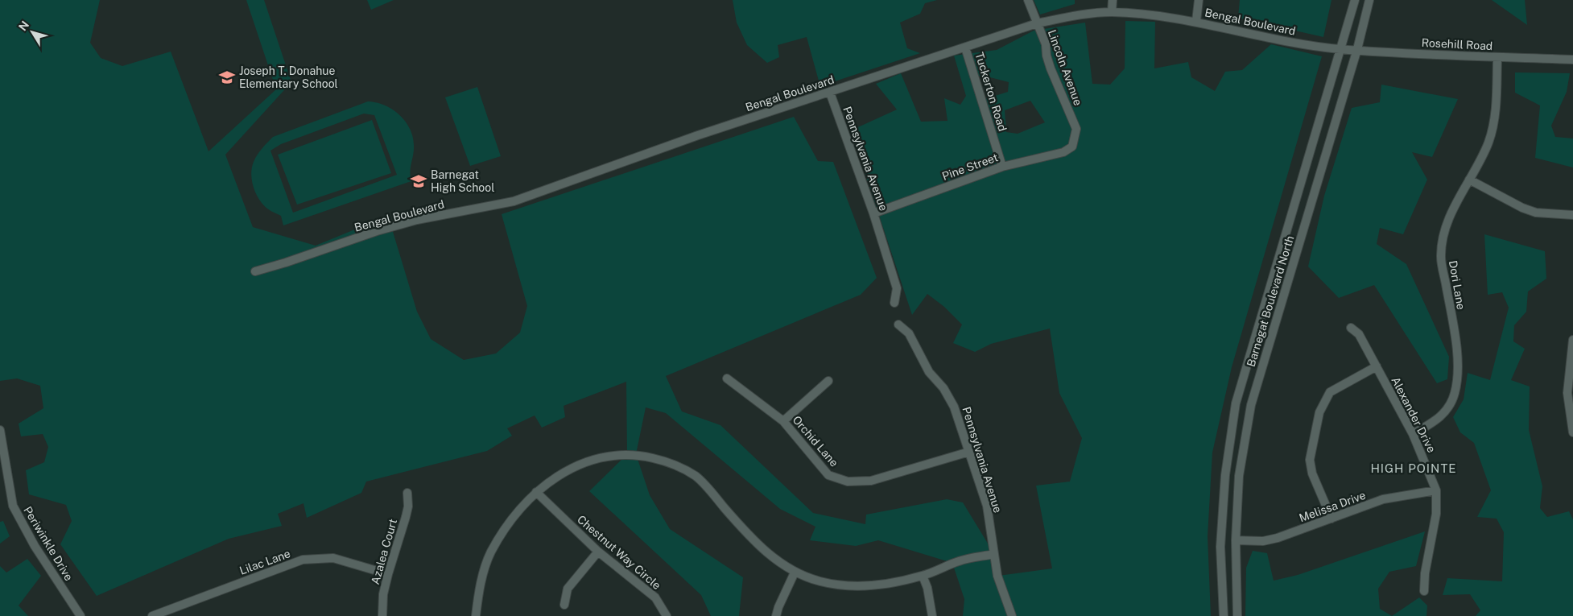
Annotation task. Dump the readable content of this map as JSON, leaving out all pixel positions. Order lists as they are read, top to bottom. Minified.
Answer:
{"streets":{"street":["Bengal Boulevard","Rosehill Road","Lincoln Avenue","Tuckerton Road","Pennsylvania Avenue","Pine Street","Dori Lane","Barnegat Boulevard North","Alexander Drive","Orchid Lane","Melissa Drive","Periwinkle Drive","Azalea Court","Chestnut Way Circle","Lilac Lane"]},"crossings":[["Bengal Boulevard","Rosehill Road"],["Bengal Boulevard","Lincoln Avenue"],["Bengal Boulevard","Tuckerton Road"],["Bengal Boulevard","Pennsylvania Avenue"],["Bengal Boulevard","Barnegat Boulevard North"],["Rosehill Road","Dori Lane"],["Rosehill Road","Barnegat Boulevard North"],["Lincoln Avenue","Pine Street"],["Tuckerton Road","Pine Street"],["Pennsylvania Avenue","Pine Street"],["Pennsylvania Avenue","Orchid Lane"],["Dori Lane","Alexander Drive"],["Barnegat Boulevard North","Melissa Drive"],["Alexander Drive","Melissa Drive"],["Azalea Court","Lilac Lane"]],"districts":["HIGH POINTE"],"places":{"school or university":["Joseph T. Donahue Elementary School","Barnegat High School"]},"north":"top left"}
